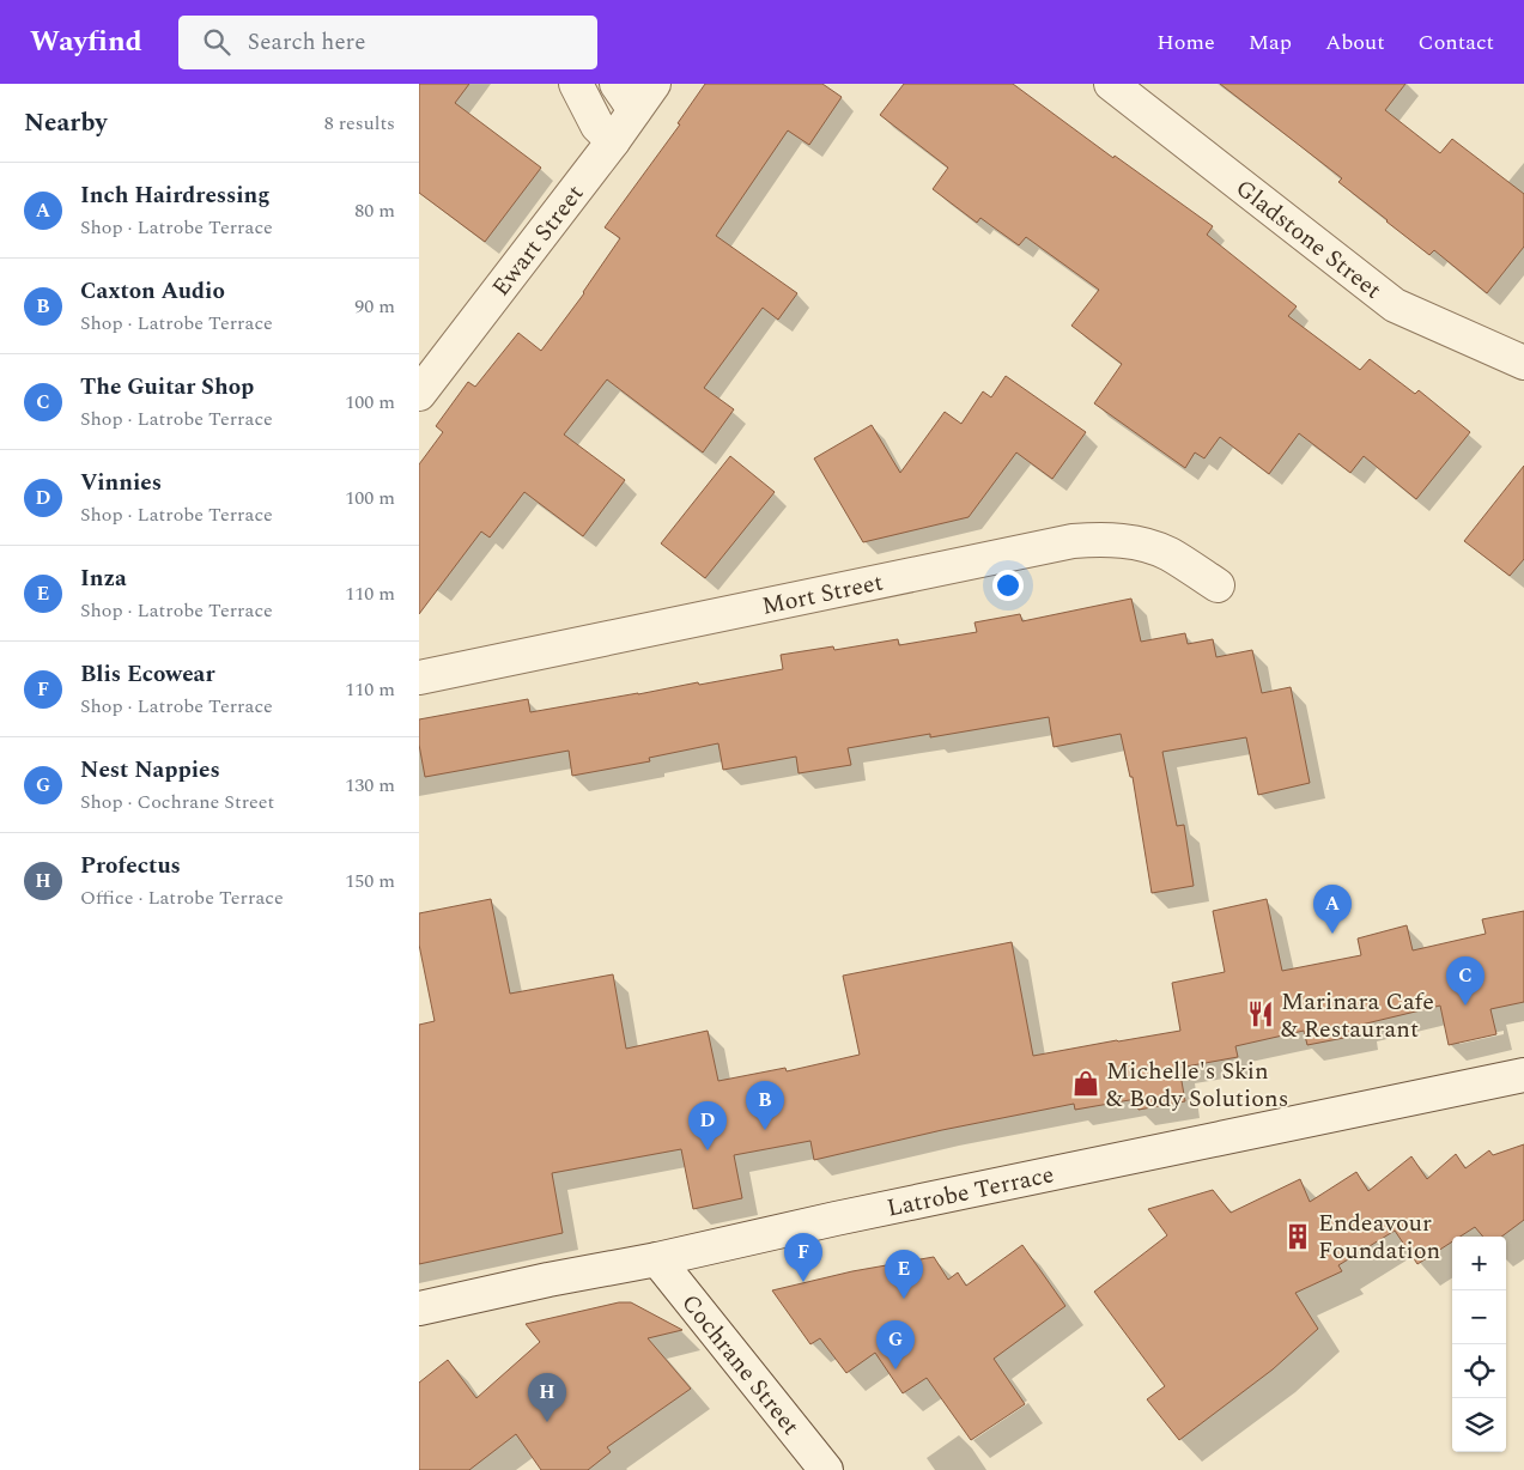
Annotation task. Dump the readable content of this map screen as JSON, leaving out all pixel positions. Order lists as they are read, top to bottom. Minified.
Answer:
{"streets":{"street":["Gladstone Street","Ewart Street","Mort Street","Latrobe Terrace","Cochrane Street"]},"crossings":[["Latrobe Terrace","Cochrane Street"]],"places":{"restaurant":["Marinara Cafe & Restaurant"],"shop":["Michelle's Skin & Body Solutions"],"building":["Endeavour Foundation"]},"page":{"header":"Wayfind","search":"Search here","nav":["Home","Map","About","Contact"],"heading":["Nearby","8 results"],"list":[{"mark":"A","name":"Inch Hairdressing","note":"Shop · Latrobe Terrace","value":"80 m"},{"mark":"B","name":"Caxton Audio","note":"Shop · Latrobe Terrace","value":"90 m"},{"mark":"C","name":"The Guitar Shop","note":"Shop · Latrobe Terrace","value":"100 m"},{"mark":"D","name":"Vinnies","note":"Shop · Latrobe Terrace","value":"100 m"},{"mark":"E","name":"Inza","note":"Shop · Latrobe Terrace","value":"110 m"},{"mark":"F","name":"Blis Ecowear","note":"Shop · Latrobe Terrace","value":"110 m"},{"mark":"G","name":"Nest Nappies","note":"Shop · Cochrane Street","value":"130 m"},{"mark":"H","name":"Profectus","note":"Office · Latrobe Terrace","value":"150 m"}],"pins":["A","C","B","D","F","E","G","H"],"map_buttons":["+","−"]}}
